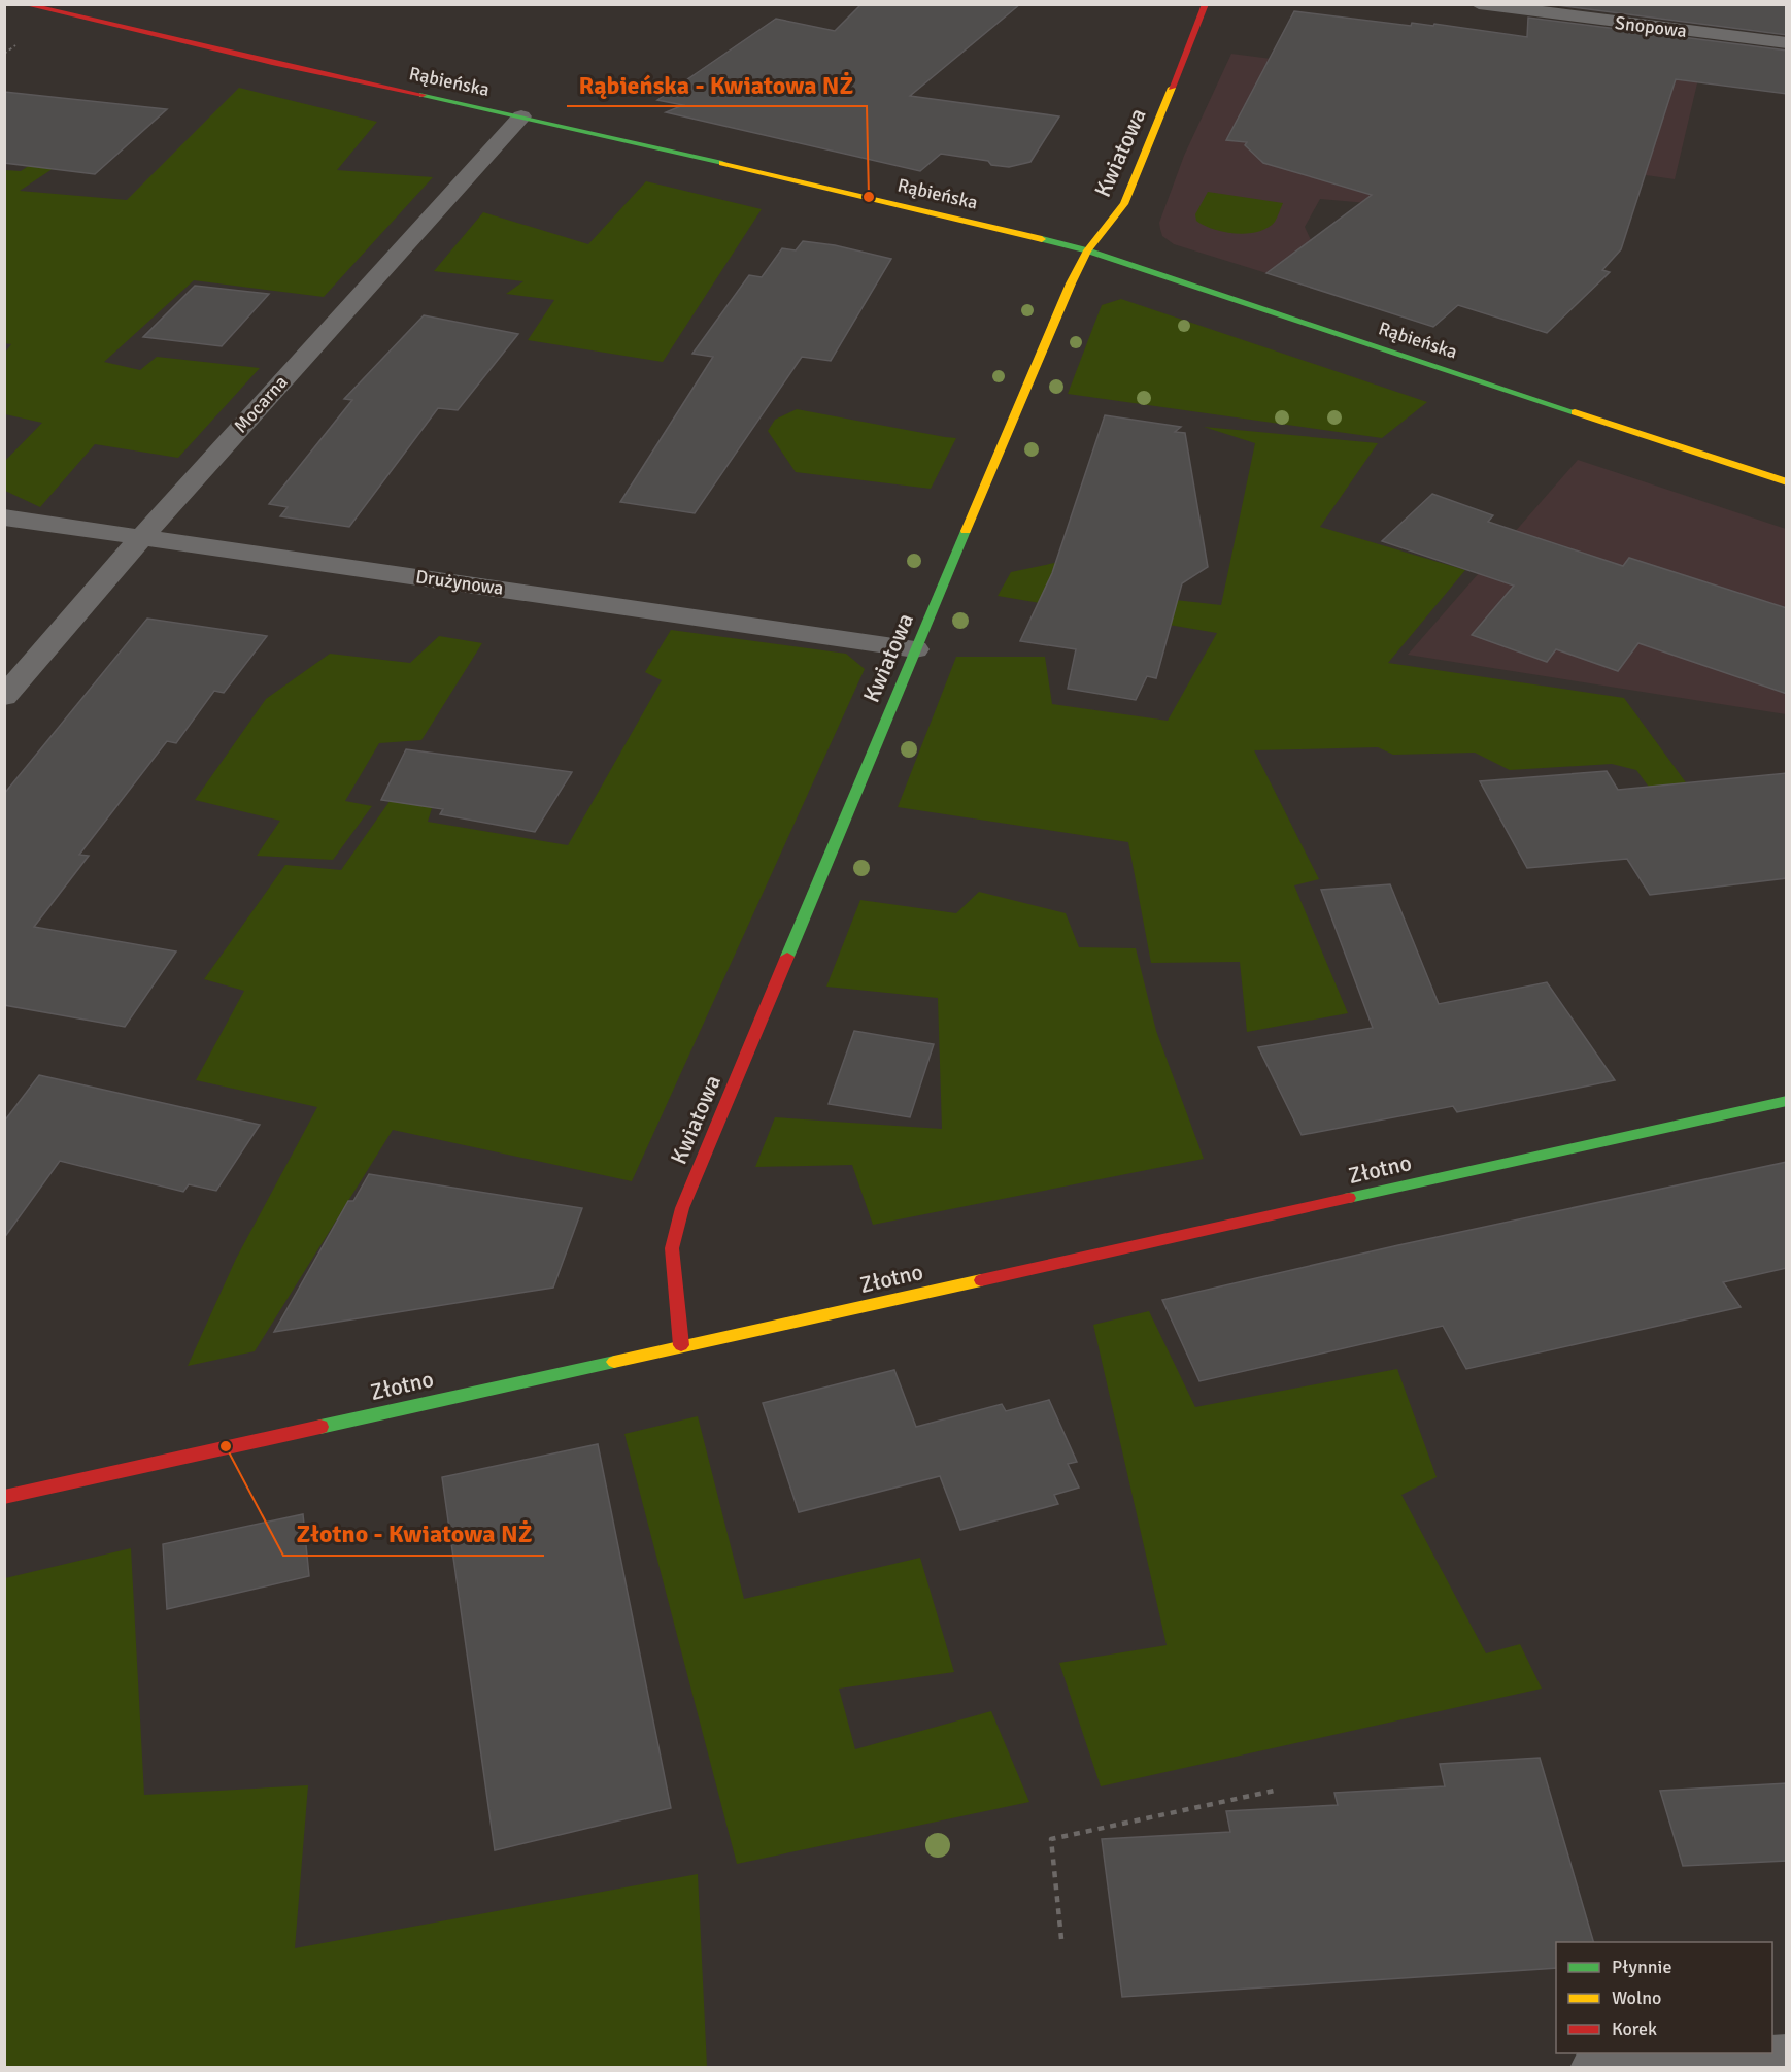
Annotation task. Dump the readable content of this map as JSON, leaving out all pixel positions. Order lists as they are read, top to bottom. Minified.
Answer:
{"streets":{"street":["Snopowa","Rąbieńska","Kwiatowa","Mocarna","Drużynowa","Złotno"]},"crossings":[["Rąbieńska","Kwiatowa"],["Rąbieńska","Mocarna"],["Kwiatowa","Drużynowa"],["Kwiatowa","Złotno"],["Mocarna","Drużynowa"]],"places":["Rąbieńska - Kwiatowa NŻ","Złotno - Kwiatowa NŻ"],"legend":["Płynnie","Wolno","Korek"]}
